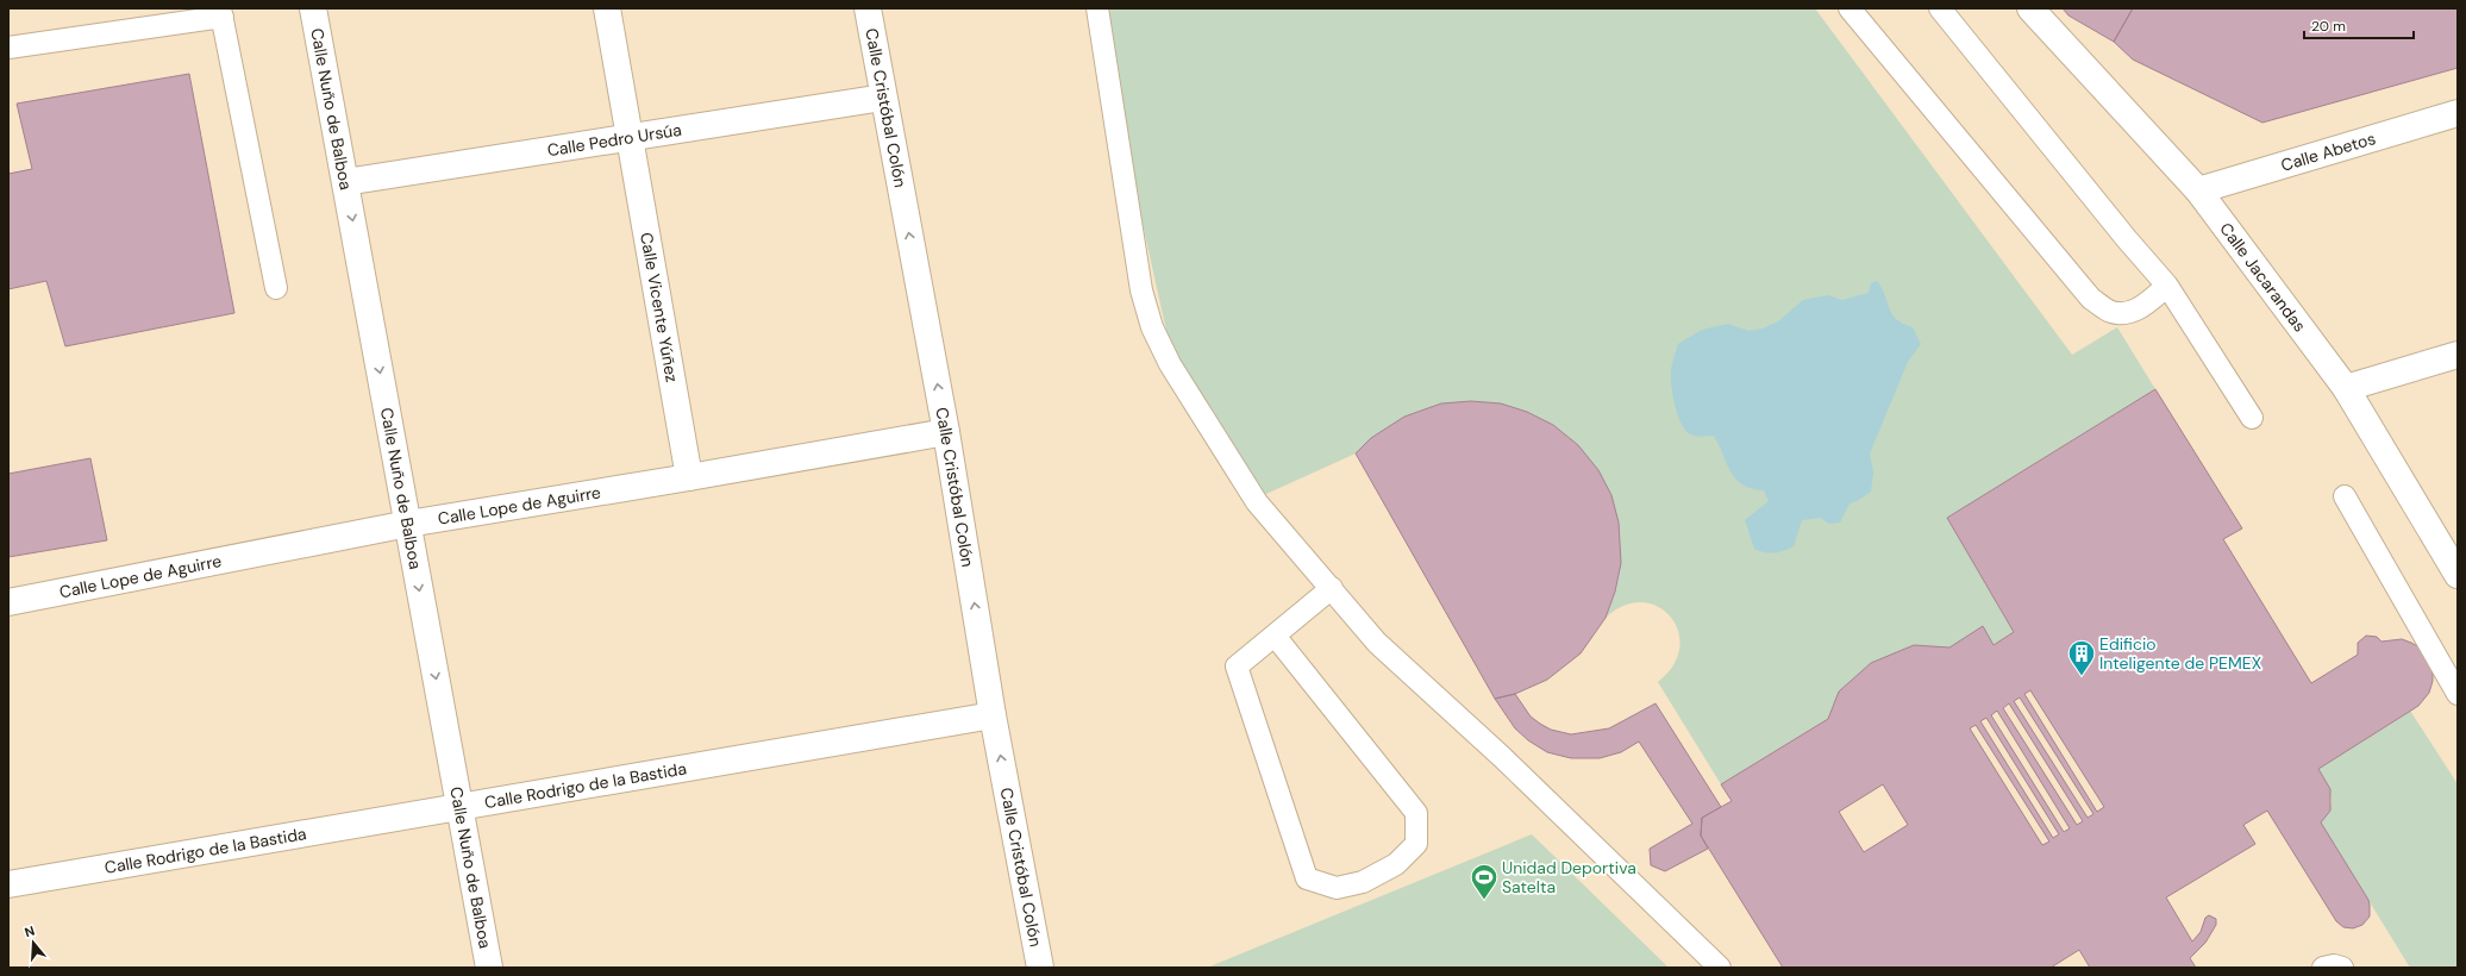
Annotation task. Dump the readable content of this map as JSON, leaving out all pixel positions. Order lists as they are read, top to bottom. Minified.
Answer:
{"streets":{"street":["Calle Nuño de Balboa","Calle Cristóbal Colón","Calle Pedro Ursúa","Calle Abetos","Calle Jacarandas","Calle Vicente Yúñez","Calle Lope de Aguirre","Calle Rodrigo de la Bastida"]},"crossings":[["Calle Nuño de Balboa","Calle Pedro Ursúa"],["Calle Nuño de Balboa","Calle Lope de Aguirre"],["Calle Nuño de Balboa","Calle Rodrigo de la Bastida"],["Calle Cristóbal Colón","Calle Pedro Ursúa"],["Calle Cristóbal Colón","Calle Lope de Aguirre"],["Calle Cristóbal Colón","Calle Rodrigo de la Bastida"],["Calle Pedro Ursúa","Calle Vicente Yúñez"],["Calle Abetos","Calle Jacarandas"],["Calle Vicente Yúñez","Calle Lope de Aguirre"]],"one_way":["Calle Nuño de Balboa","Calle Cristóbal Colón"],"places":{"building":["Edificio Inteligente de PEMEX"],"sports":["Unidad Deportiva Satelta"]},"scale_bar":"20 m","north":"top"}
